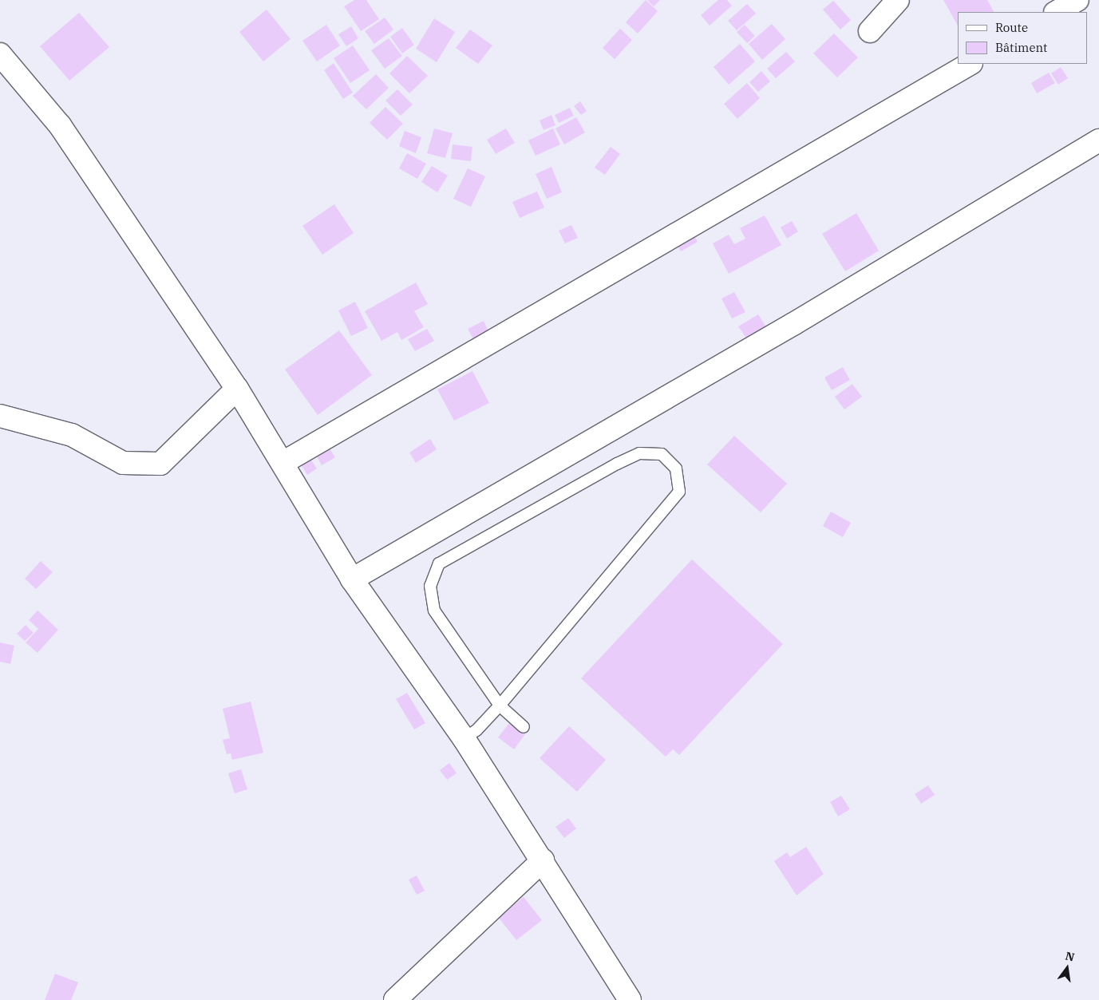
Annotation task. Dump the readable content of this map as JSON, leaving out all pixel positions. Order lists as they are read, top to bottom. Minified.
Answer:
{"legend":["Route","Bâtiment"],"north":"top"}
